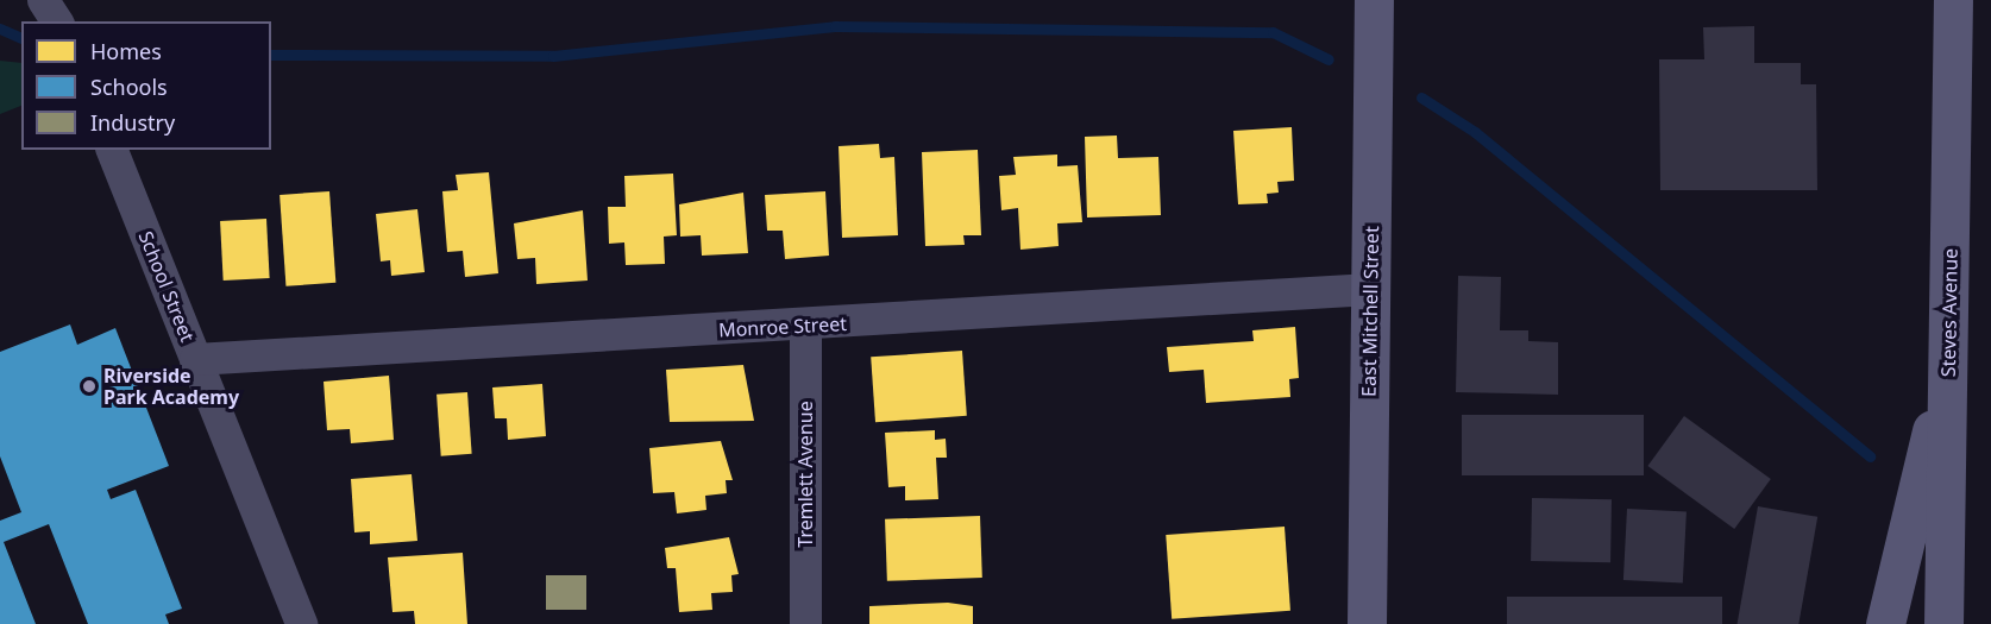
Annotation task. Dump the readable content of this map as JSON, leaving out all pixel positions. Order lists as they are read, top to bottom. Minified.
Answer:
{"streets":{"main road":["East Mitchell Street","Steves Avenue"],"street":["School Street","Monroe Street","Tremlett Avenue"]},"crossings":[["School Street","Monroe Street"],["East Mitchell Street","Monroe Street"],["Monroe Street","Tremlett Avenue"]],"places":["Riverside Park Academy"],"legend":["Homes","Schools","Industry"]}
